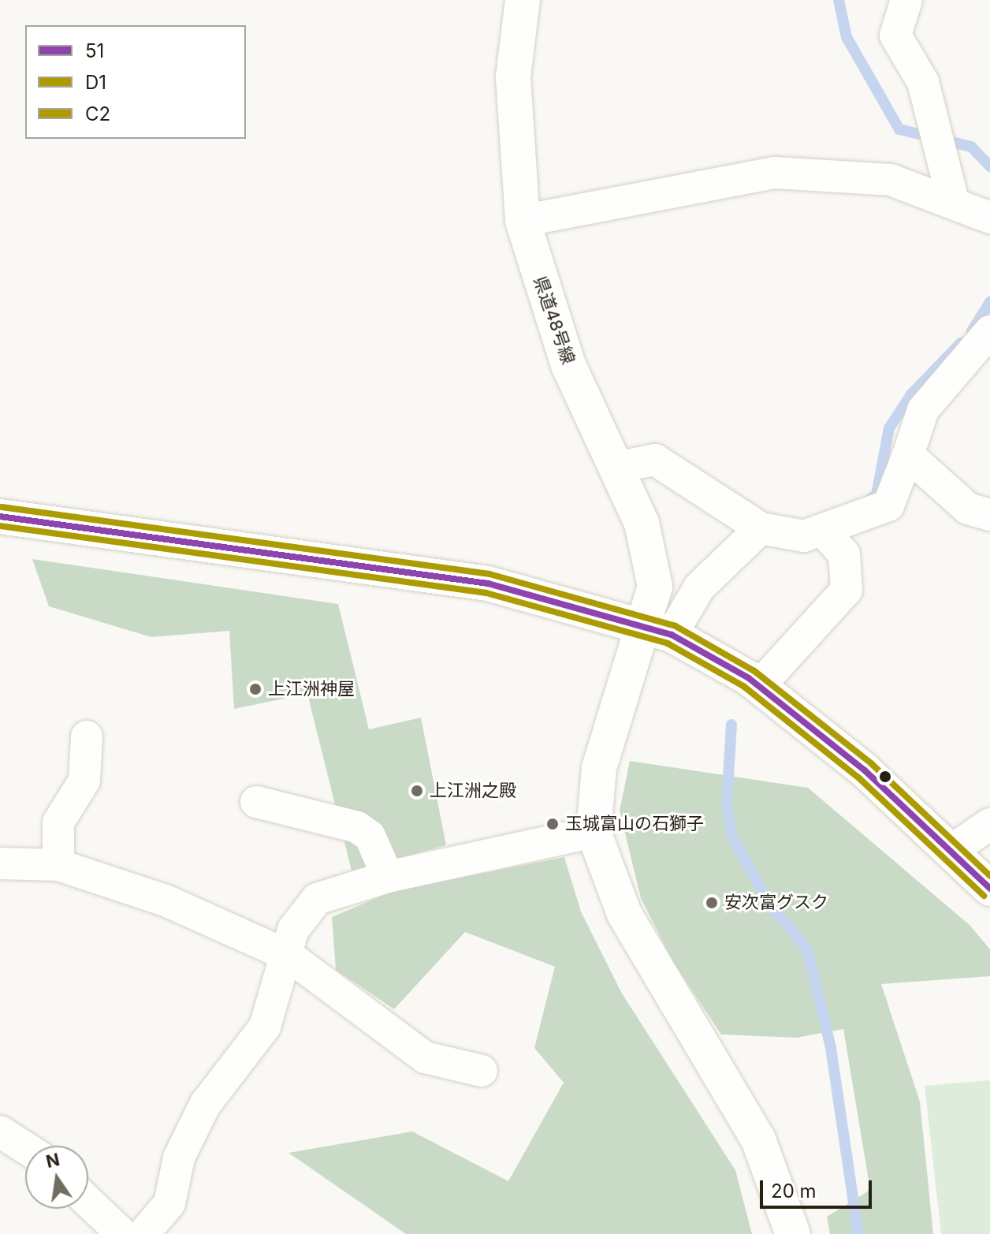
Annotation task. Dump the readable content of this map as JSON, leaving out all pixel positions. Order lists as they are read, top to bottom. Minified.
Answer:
{"streets":{"main road":["県道48号線"]},"places":["上江洲神屋","上江洲之殿","玉城富山の石獅子","安次富グスク"],"lines":["transit line C2","transit line 51","transit line D1"],"legend":["51","D1","C2"],"scale_bar":"20 m","north":"top"}
